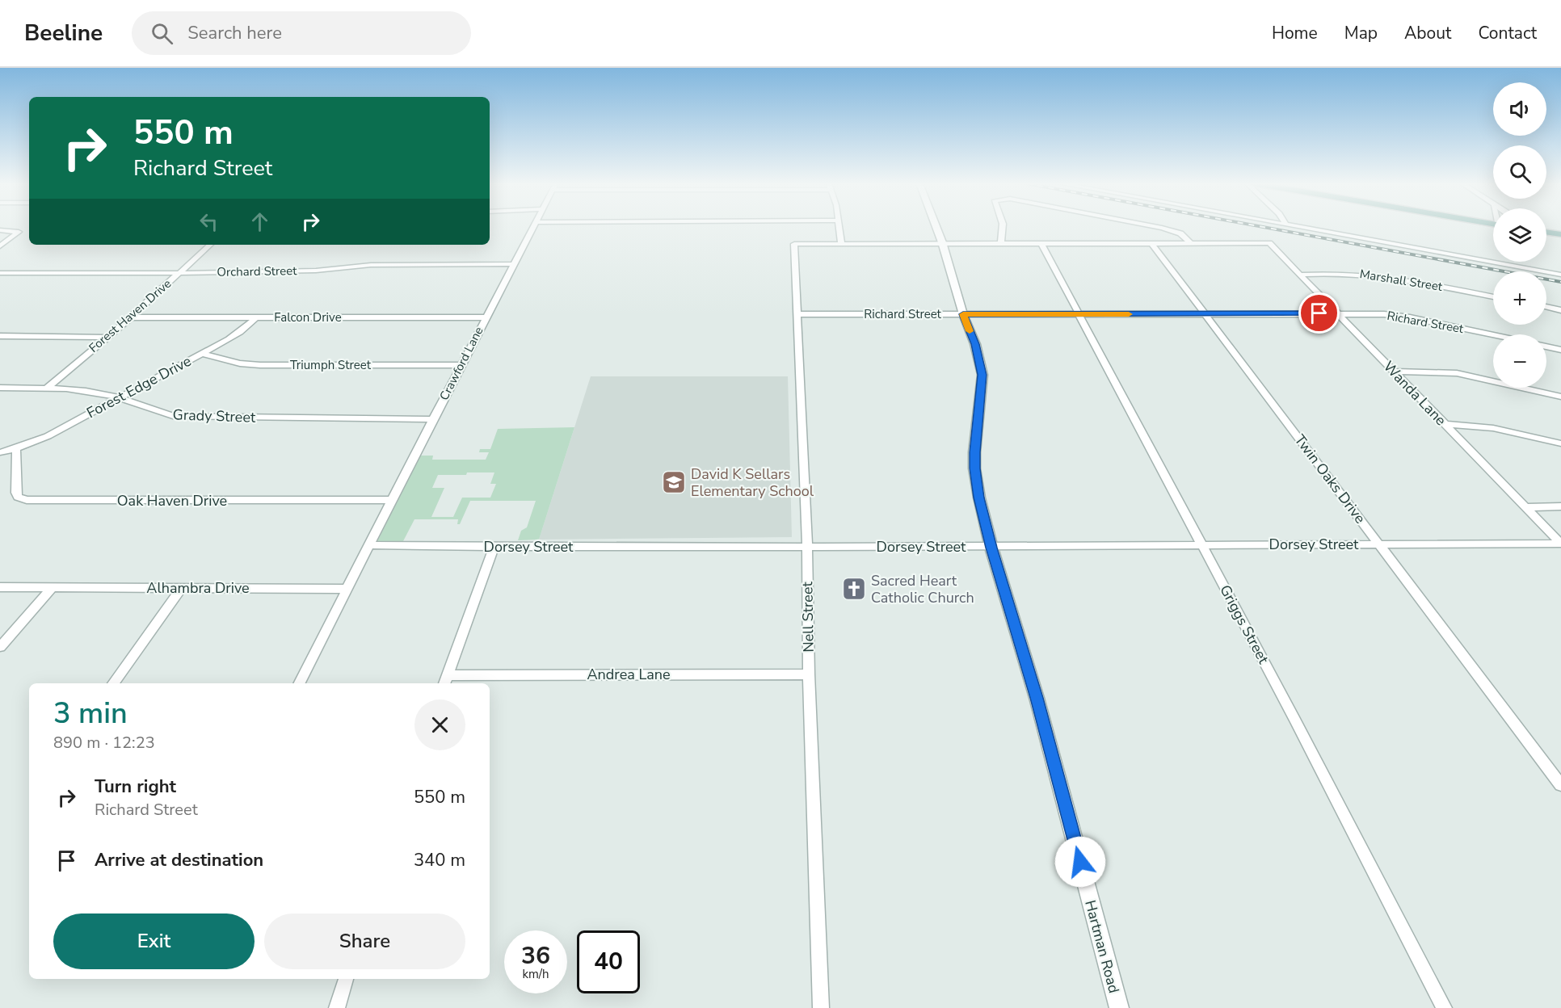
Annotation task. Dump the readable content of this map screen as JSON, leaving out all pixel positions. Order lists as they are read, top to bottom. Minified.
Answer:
{"streets":{"street":["Orchard Street","Marshall Street","Richard Street","Forest Haven Drive","Falcon Drive","Crawford Lane","Triumph Street","Forest Edge Drive","Wanda Lane","Grady Street","Twin Oaks Drive","Oak Haven Drive","Dorsey Street","Alhambra Drive","Nell Street","Griggs Street","Andrea Lane","Hartman Road"]},"crossings":[["Orchard Street","Forest Haven Drive"],["Orchard Street","Crawford Lane"],["Marshall Street","Wanda Lane"],["Richard Street","Wanda Lane"],["Richard Street","Twin Oaks Drive"],["Richard Street","Nell Street"],["Richard Street","Griggs Street"],["Richard Street","Hartman Road"],["Forest Haven Drive","Falcon Drive"],["Forest Haven Drive","Grady Street"],["Falcon Drive","Crawford Lane"],["Falcon Drive","Forest Edge Drive"],["Crawford Lane","Triumph Street"],["Crawford Lane","Grady Street"],["Crawford Lane","Oak Haven Drive"],["Crawford Lane","Dorsey Street"],["Triumph Street","Forest Edge Drive"],["Forest Edge Drive","Grady Street"],["Forest Edge Drive","Oak Haven Drive"],["Wanda Lane","Dorsey Street"],["Twin Oaks Drive","Dorsey Street"],["Dorsey Street","Nell Street"],["Dorsey Street","Griggs Street"],["Dorsey Street","Hartman Road"],["Nell Street","Andrea Lane"]],"places":{"school or university":["David K Sellars Elementary School"],"church":["Sacred Heart Catholic Church"]},"page":{"header":"Beeline","search":"Search here","nav":["Home","Map","About","Contact"],"map_buttons":["+","−"],"turn":["550 m","Richard Street"],"heading":["3 min","890 m · 12:23"],"list":[{"name":"Turn right","note":"Richard Street","value":"550 m"},{"name":"Arrive at destination","value":"340 m"}],"buttons":["Exit","Share"],"speed":"36 km/h","limit":"40"}}
